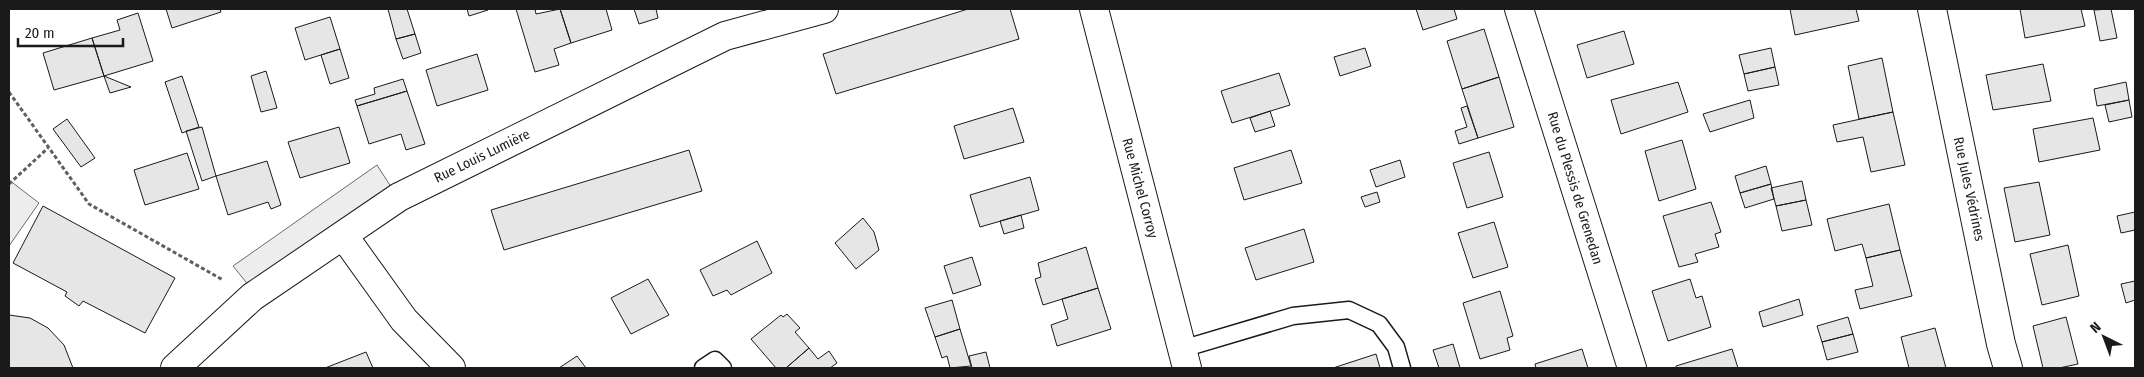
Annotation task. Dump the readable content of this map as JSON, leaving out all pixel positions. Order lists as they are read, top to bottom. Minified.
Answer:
{"streets":{"street":["Rue Louis Lumière","Rue Michel Corroy","Rue du Plessis de Grenedan","Rue Jules Védrines"]},"scale_bar":"20 m","north":"top left"}
